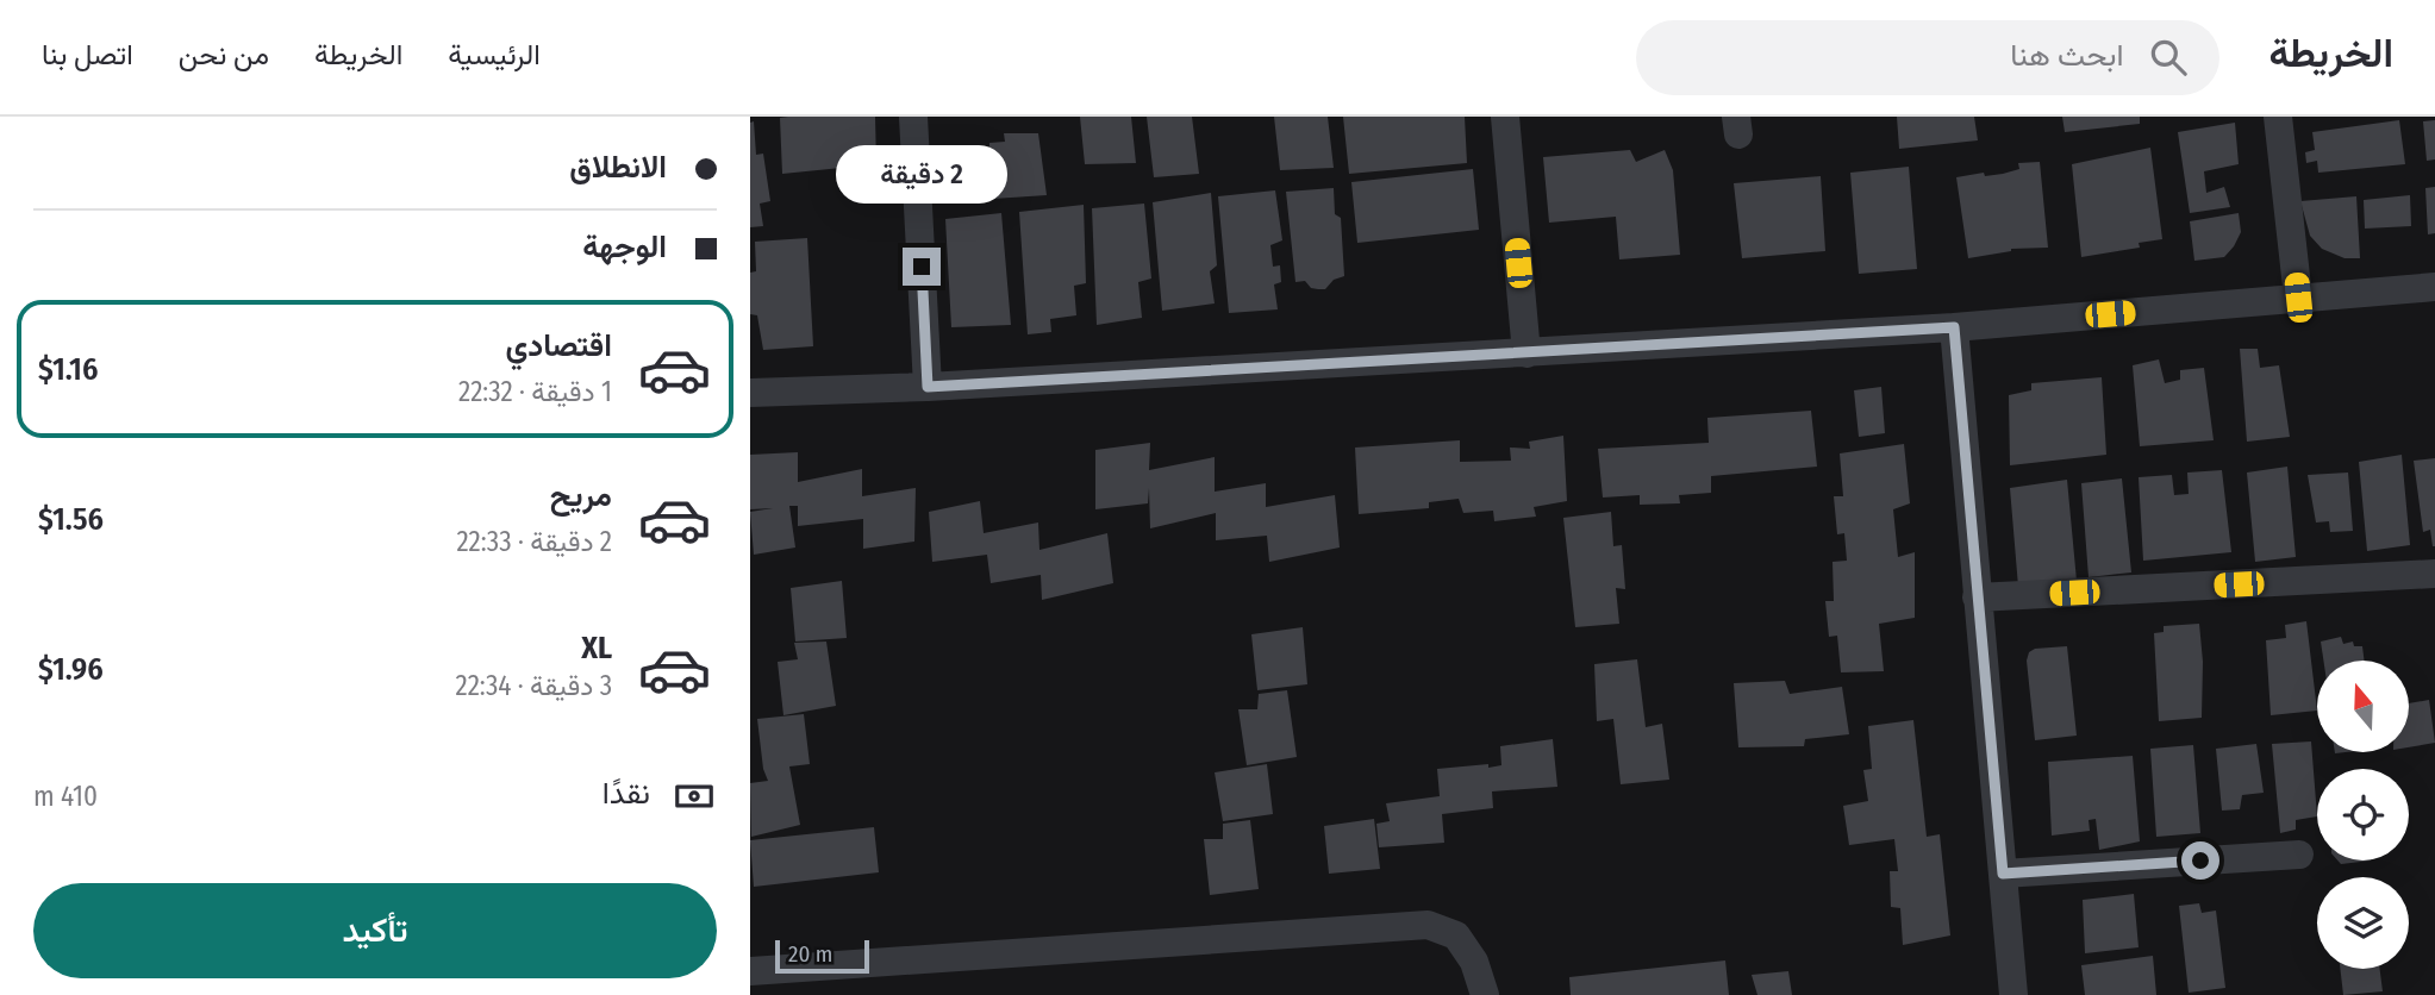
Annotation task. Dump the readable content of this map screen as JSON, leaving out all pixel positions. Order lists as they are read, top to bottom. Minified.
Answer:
{"scale_bar":"20 m","north":"top","page":{"header":"الخريطة","search":"ابحث هنا","nav":["الرئيسية","الخريطة","من نحن","اتصل بنا"],"banner":["الانطلاق","الوجهة"],"bubble":"2 دقيقة","list":[{"name":"اقتصادي","note":"1 دقيقة · 22:32","value":"$1.16"},{"name":"مريح","note":"2 دقيقة · 22:33","value":"$1.56"},{"name":"XL","note":"3 دقيقة · 22:34","value":"$1.96"}],"pay":["نقدًا","410 m"],"buttons":"تأكيد","scale":"20 m"}}
